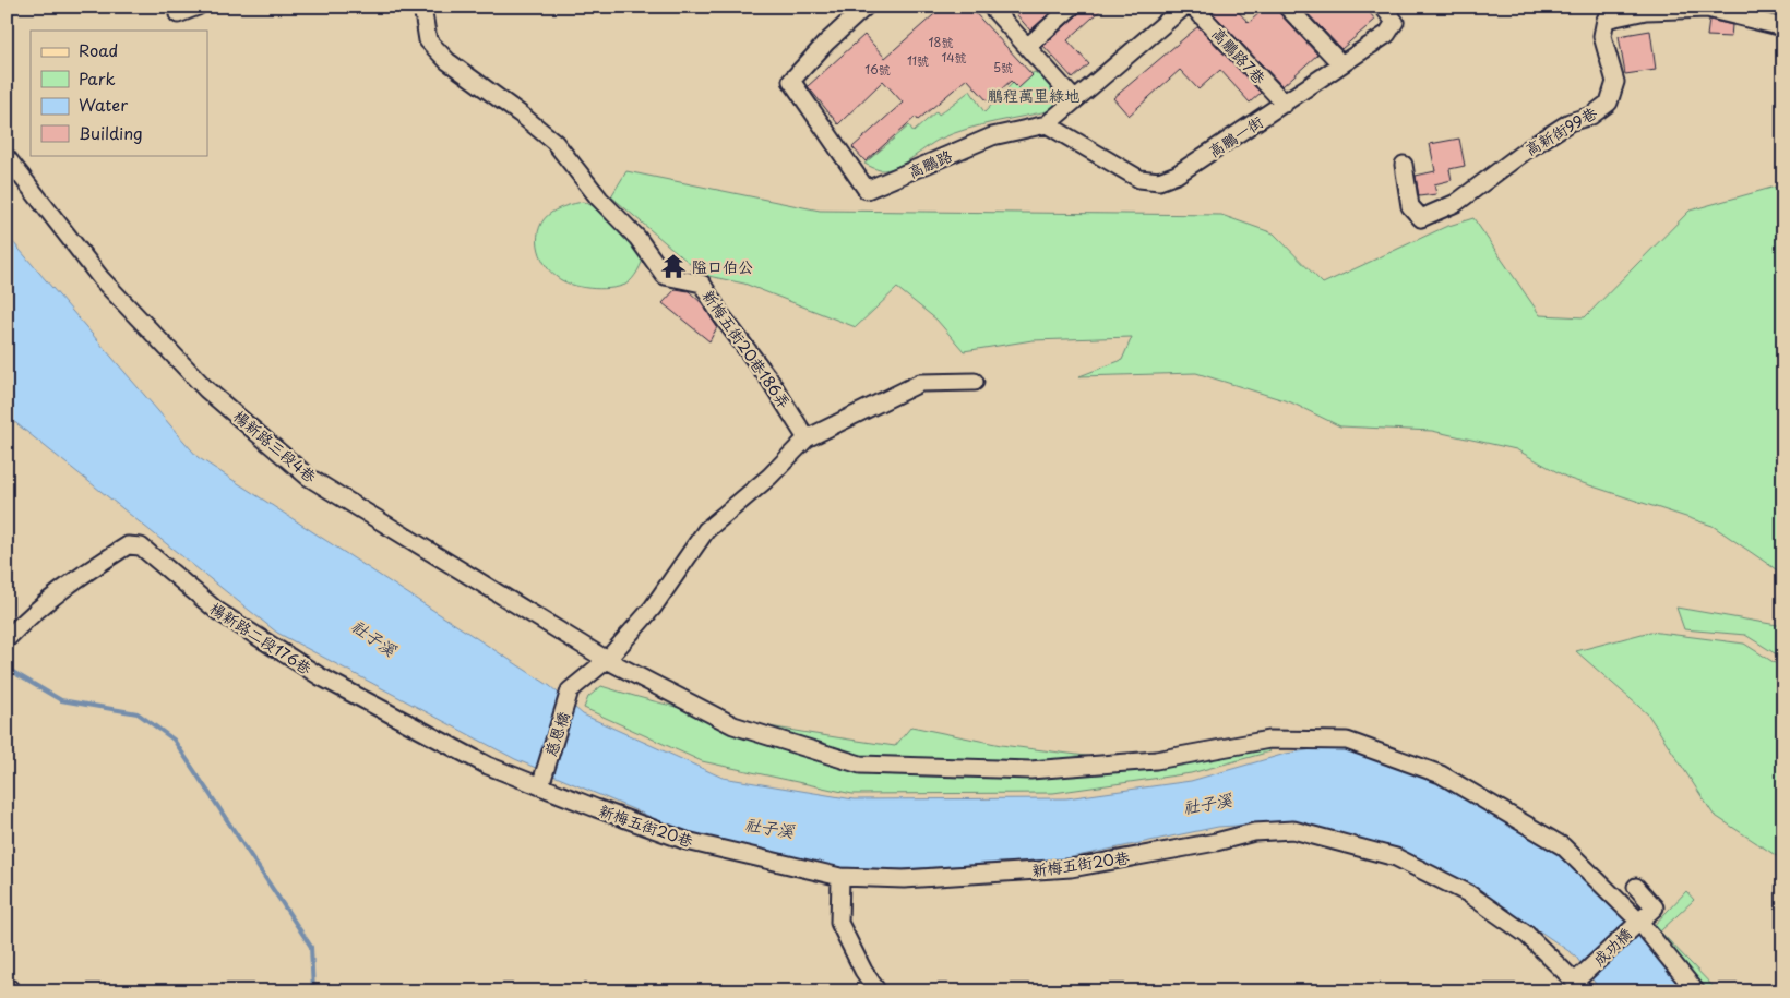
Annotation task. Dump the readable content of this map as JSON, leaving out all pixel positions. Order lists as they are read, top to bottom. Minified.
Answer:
{"streets":{"street":["高鵬路7巷","高新街99巷","高鵬一街","高鵬路","新梅五街20巷186弄","楊新路三段4巷","楊新路二段176巷","慈恩橋","新梅五街20巷","成功橋"]},"crossings":[["高鵬路7巷","高鵬一街"],["高鵬一街","高鵬路"],["楊新路三段4巷","慈恩橋"],["楊新路三段4巷","成功橋"],["楊新路二段176巷","慈恩橋"],["楊新路二段176巷","新梅五街20巷"],["慈恩橋","新梅五街20巷"],["新梅五街20巷","成功橋"]],"water":["社子溪"],"parks":["鵬程萬里綠地"],"places":{"temple":["隘口伯公"]},"house_numbers":["18號","14號","11號","5號","16號"],"legend":["Road","Park","Water","Building"]}
